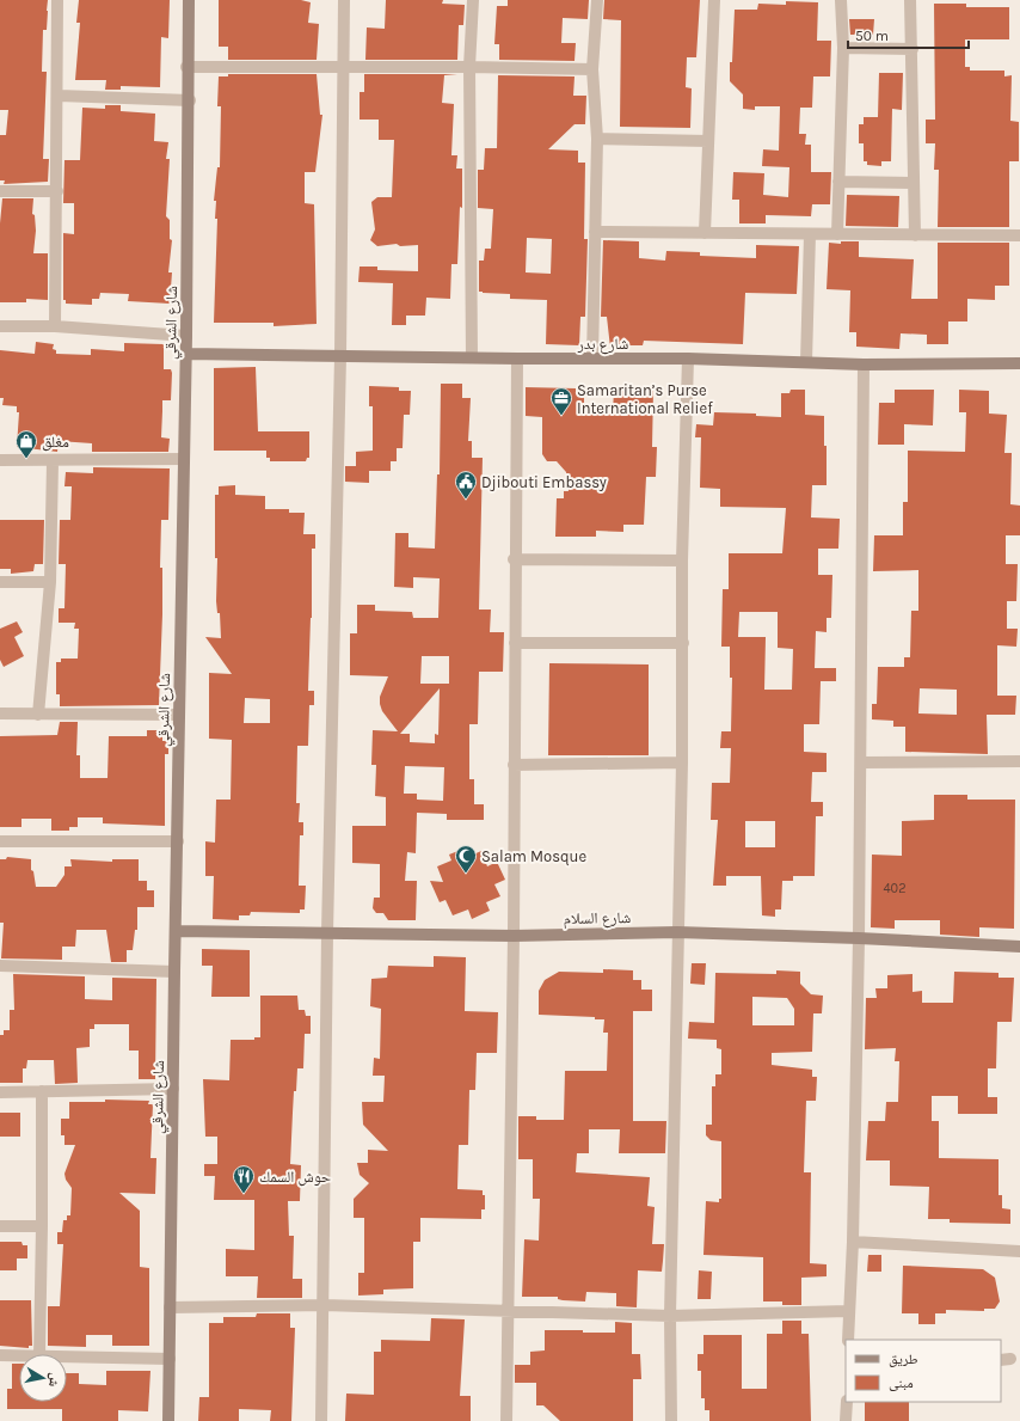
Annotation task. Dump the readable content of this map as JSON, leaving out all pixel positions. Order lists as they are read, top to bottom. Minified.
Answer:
{"streets":{"street":["شارع الشرقي","شارع بدر","شارع السلام"]},"crossings":[["شارع الشرقي","شارع بدر"],["شارع الشرقي","شارع السلام"]],"places":{"office":["Samaritan’s Purse International Relief"],"shop":["مغلق"],"public building":["Djibouti Embassy"],"mosque":["Salam Mosque"],"restaurant":["حوش السمك"]},"house_numbers":["402"],"legend":["طريق","مبنى"],"scale_bar":"50 m","north":"right"}
